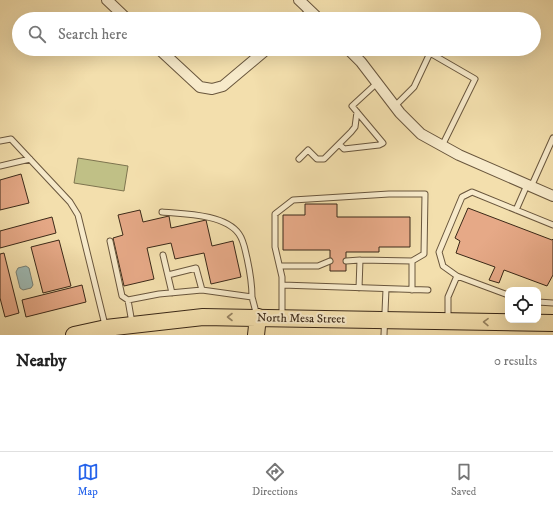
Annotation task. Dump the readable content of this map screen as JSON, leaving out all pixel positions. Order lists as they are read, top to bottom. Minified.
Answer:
{"streets":{"main road":["North Mesa Street"]},"one_way":["North Mesa Street"],"page":{"search":"Search here","heading":["Nearby","0 results"],"nav":["Map","Directions","Saved"]}}
